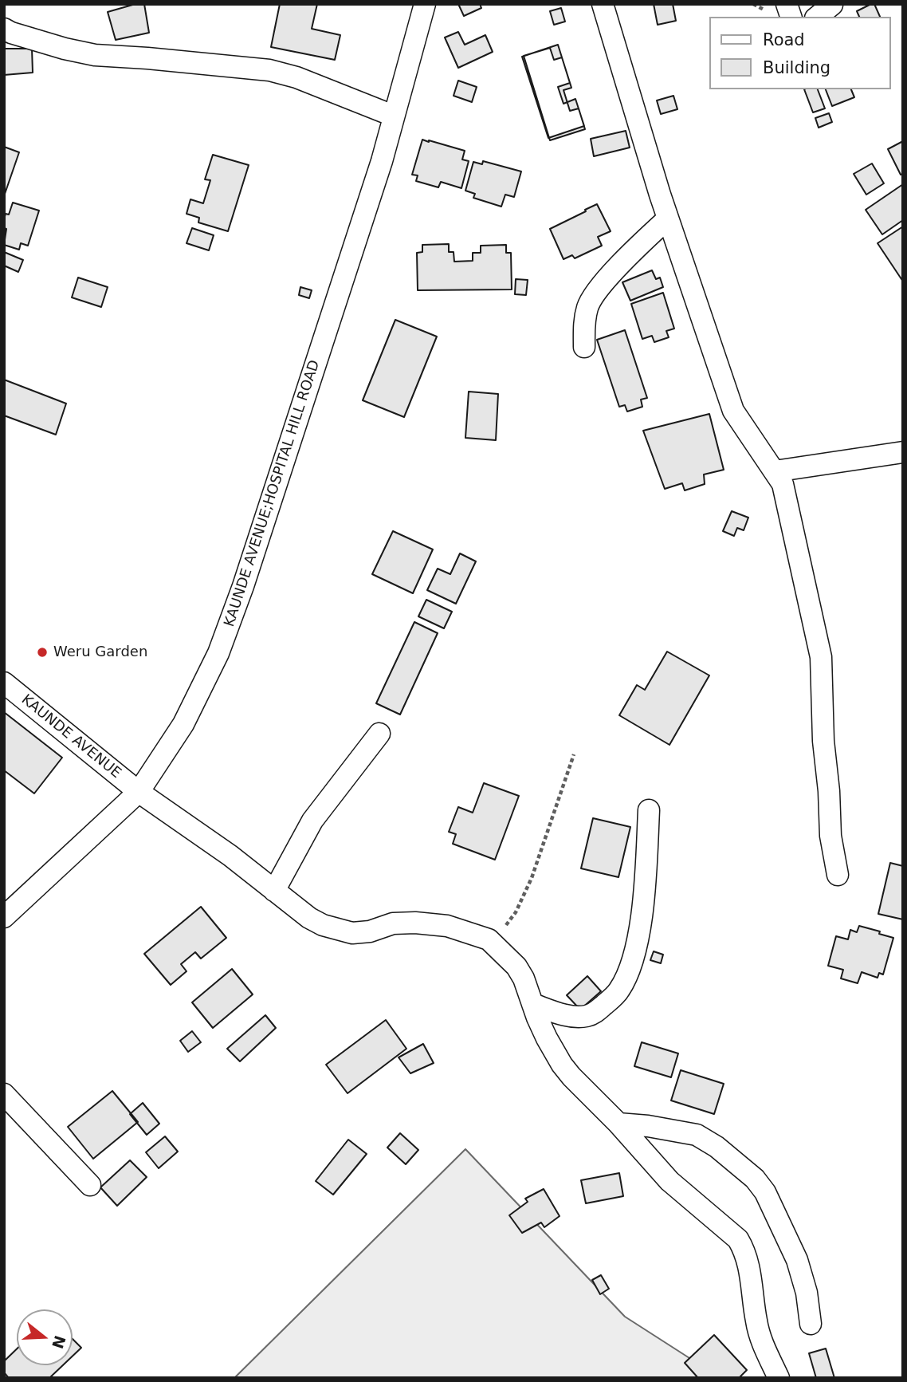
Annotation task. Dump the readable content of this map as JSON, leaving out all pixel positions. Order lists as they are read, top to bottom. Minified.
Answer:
{"streets":{"street":["KAUNDE AVENUE;HOSPITAL HILL ROAD","KAUNDE AVENUE"]},"crossings":[["KAUNDE AVENUE;HOSPITAL HILL ROAD","KAUNDE AVENUE"]],"places":["Weru Garden"],"legend":["Road","Building"],"north":"right"}
